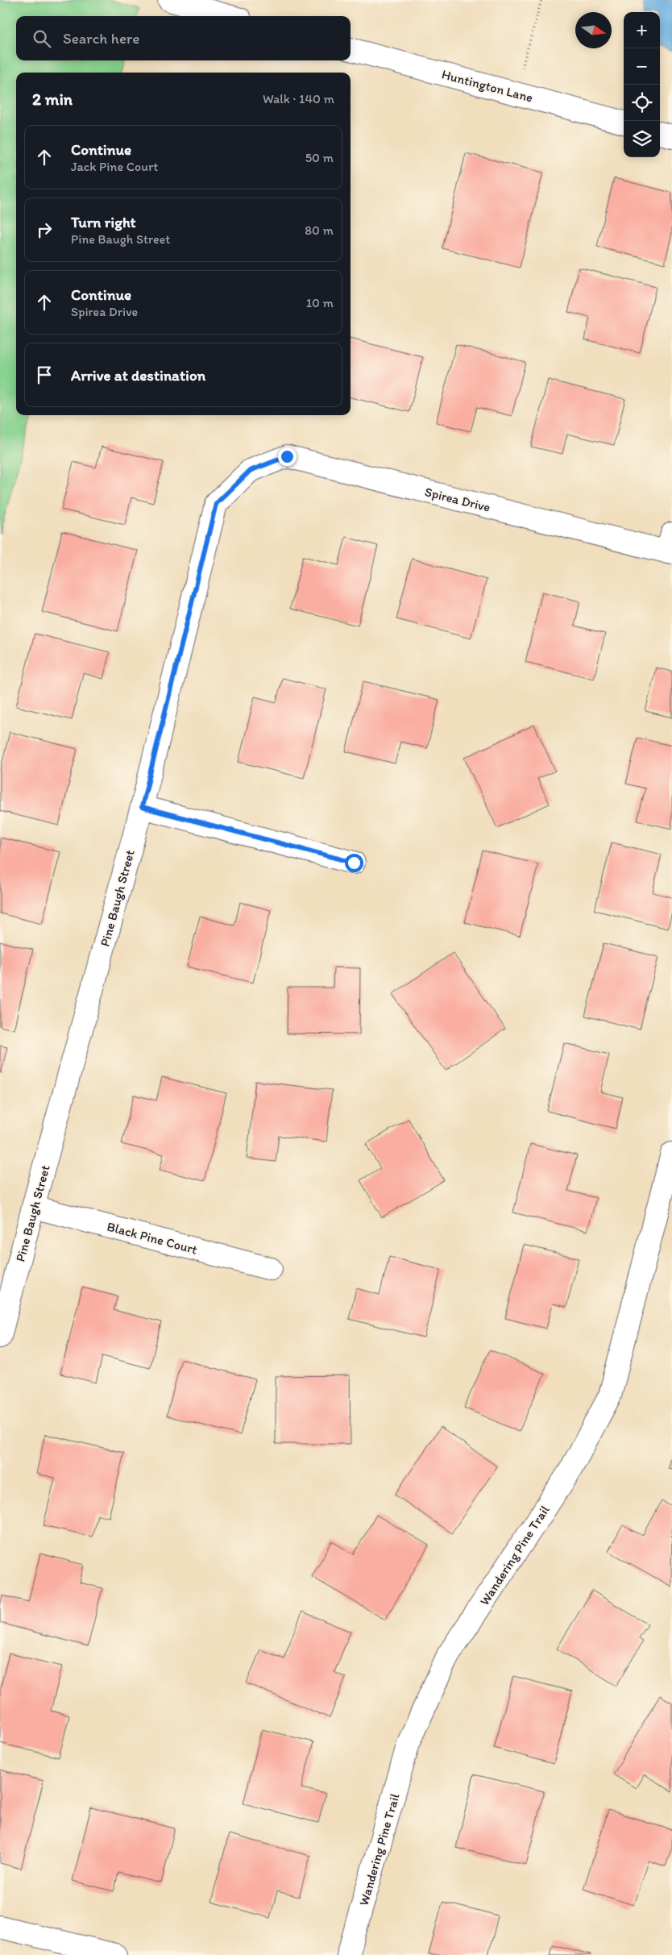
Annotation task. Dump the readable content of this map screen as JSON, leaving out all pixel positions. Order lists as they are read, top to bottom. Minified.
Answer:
{"streets":{"street":["Huntington Lane","Spirea Drive","Pine Baugh Street","Black Pine Court","Wandering Pine Trail"]},"crossings":[["Spirea Drive","Pine Baugh Street"],["Pine Baugh Street","Black Pine Court"]],"north":"right","page":{"map_buttons":["+","−"],"search":"Search here","heading":["2 min","Walk · 140 m"],"list":[["Continue","Jack Pine Court","50 m"],["Turn right","Pine Baugh Street","80 m"],["Continue","Spirea Drive","10 m"],"Arrive at destination"]}}
